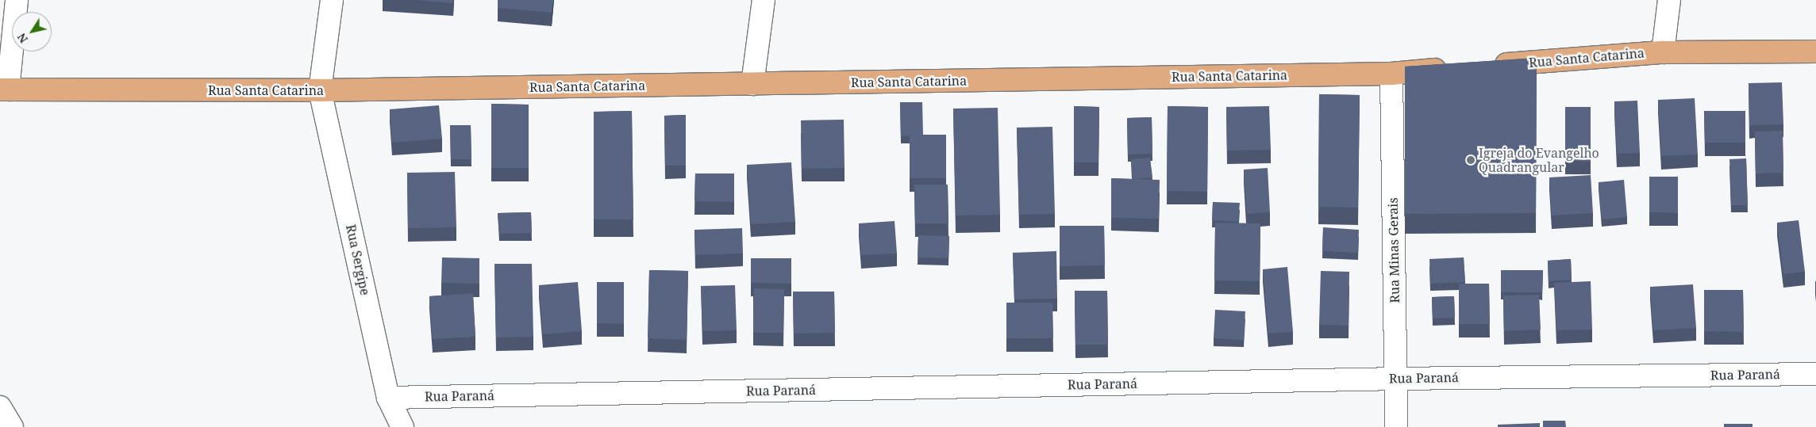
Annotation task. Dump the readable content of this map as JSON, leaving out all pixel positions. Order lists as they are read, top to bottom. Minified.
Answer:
{"streets":{"main road":["Rua Santa Catarina"],"street":["Rua Minas Gerais","Rua Sergipe","Rua Paraná"]},"crossings":[["Rua Santa Catarina","Rua Minas Gerais"],["Rua Santa Catarina","Rua Sergipe"],["Rua Minas Gerais","Rua Paraná"],["Rua Sergipe","Rua Paraná"]],"places":["Igreja do Evangelho Quadrangular"],"north":"bottom left"}
